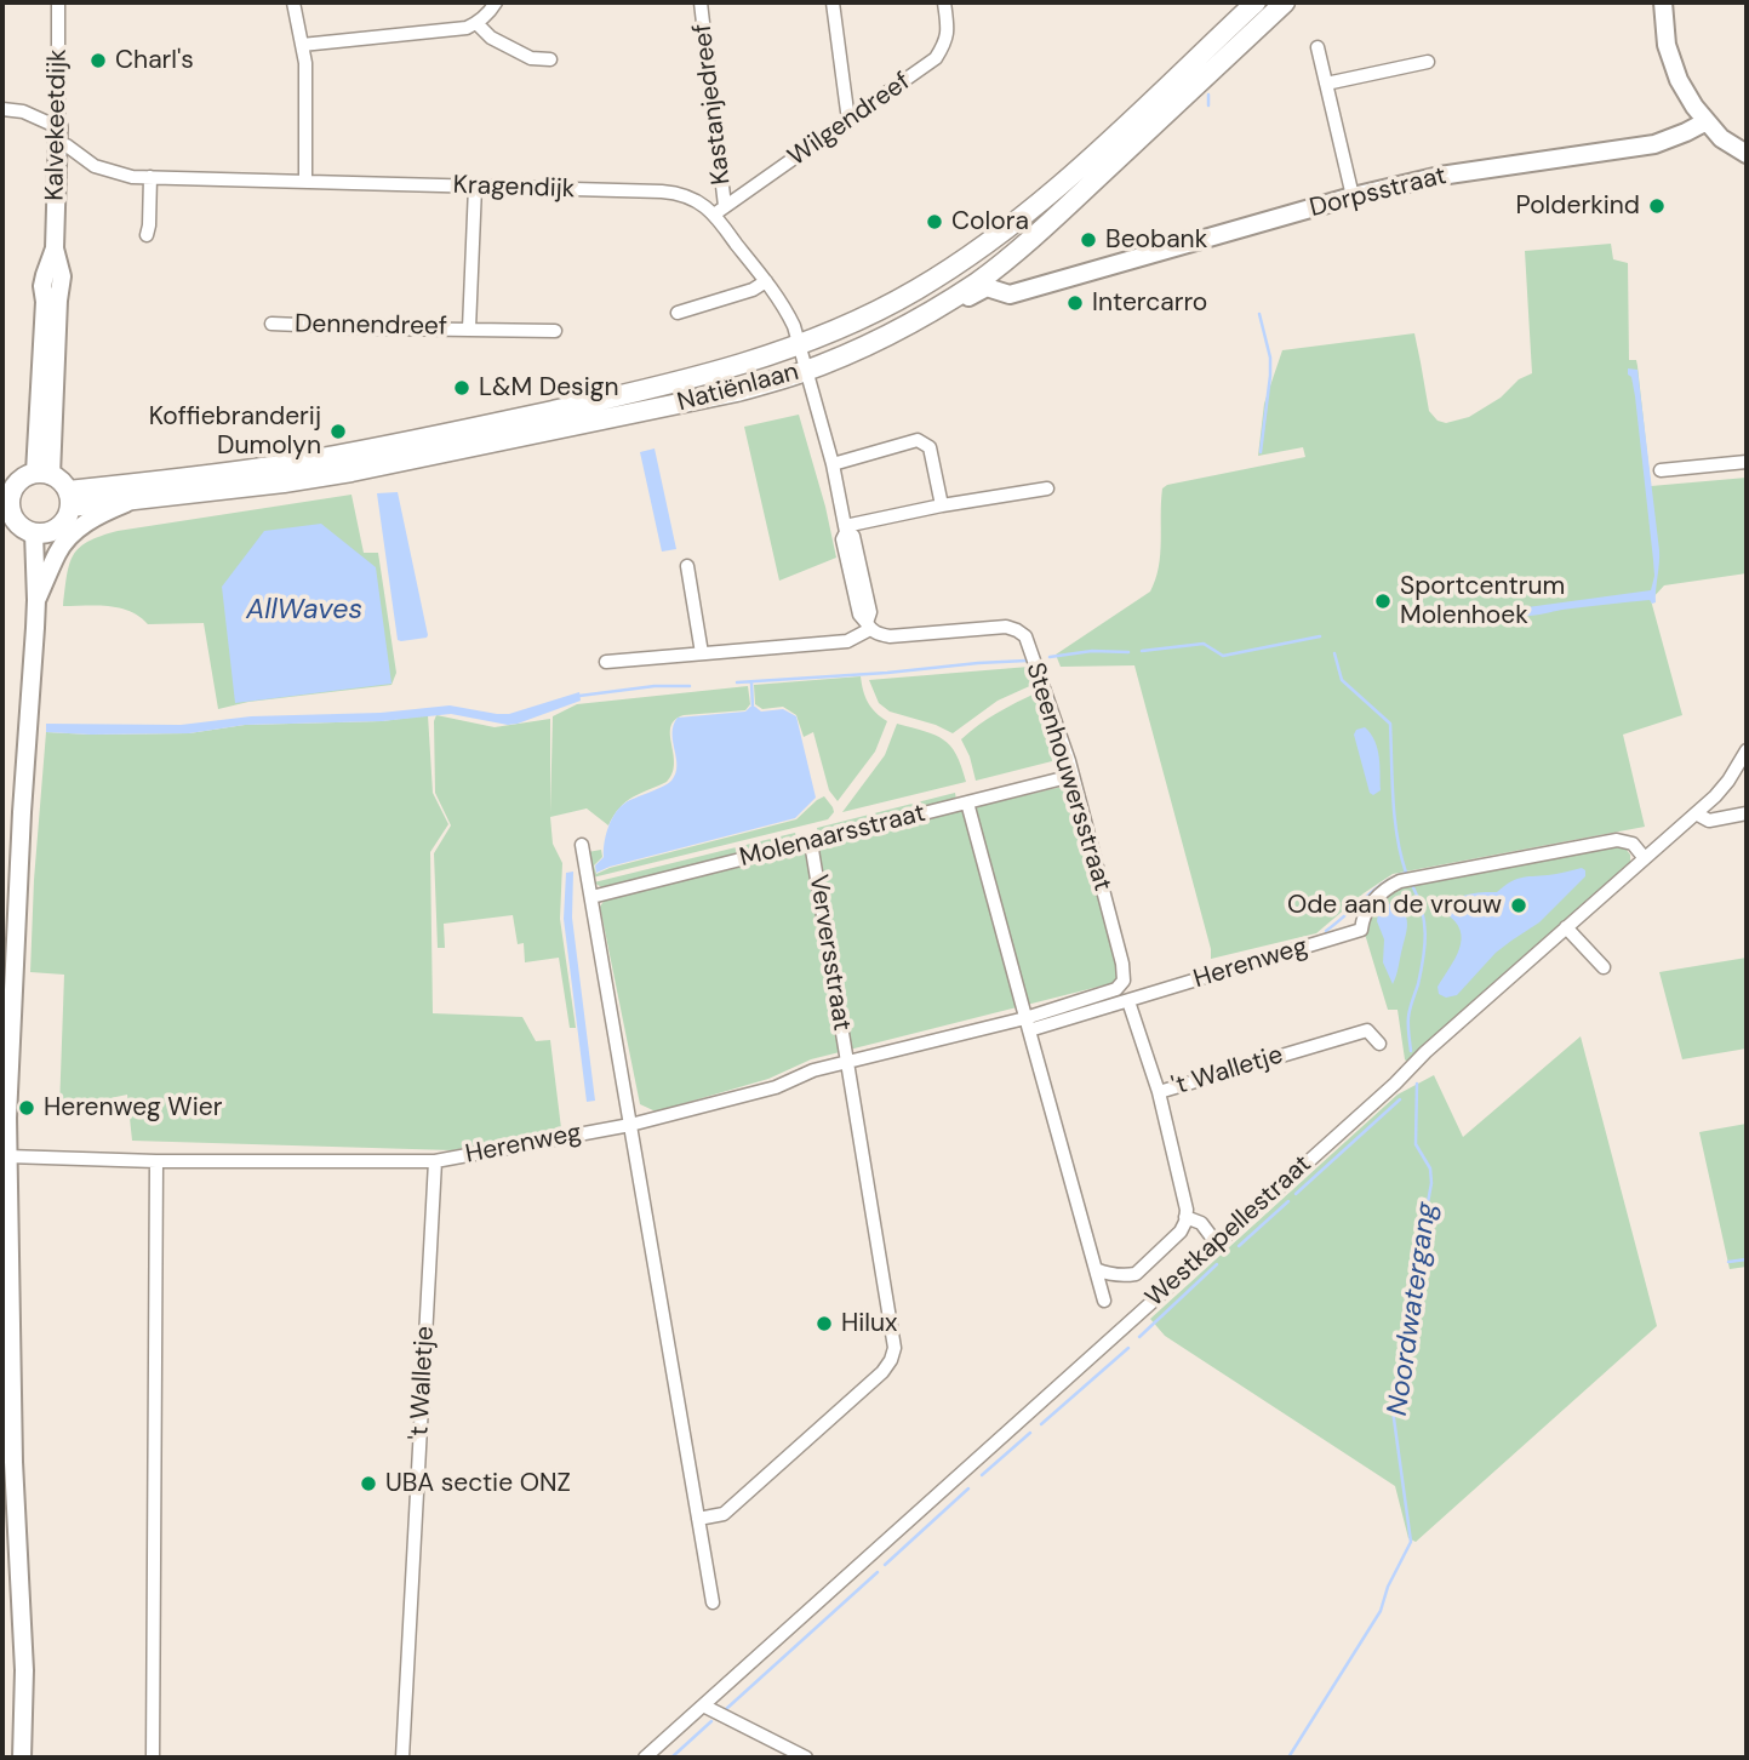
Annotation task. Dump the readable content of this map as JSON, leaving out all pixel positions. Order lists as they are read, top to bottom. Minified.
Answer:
{"streets":{"main road":["Natiënlaan"],"street":["Kastanjedreef","Wilgendreef","Kalvekeetdijk","Kragendijk","Dorpsstraat","Dennendreef","Steenhouwersstraat","Molenaarsstraat","Verversstraat","Herenweg","'t Walletje","Westkapellestraat"]},"crossings":[["Kastanjedreef","Wilgendreef"],["Wilgendreef","Kragendijk"],["Kalvekeetdijk","Kragendijk"],["Kalvekeetdijk","Natiënlaan"],["Kragendijk","Dennendreef"],["Kragendijk","Natiënlaan"],["Dorpsstraat","Natiënlaan"],["Steenhouwersstraat","Molenaarsstraat"],["Steenhouwersstraat","Herenweg"],["Molenaarsstraat","Verversstraat"],["Verversstraat","Herenweg"],["Herenweg","'t Walletje"],["Herenweg","Westkapellestraat"]],"water":["AllWaves","Noordwatergang"],"places":["Charl's","Polderkind","Colora","Beobank","Intercarro","L&M Design","Koffiebranderij Dumolyn","Sportcentrum Molenhoek","Ode aan de vrouw","Herenweg Wier","Hilux","UBA sectie ONZ"]}
